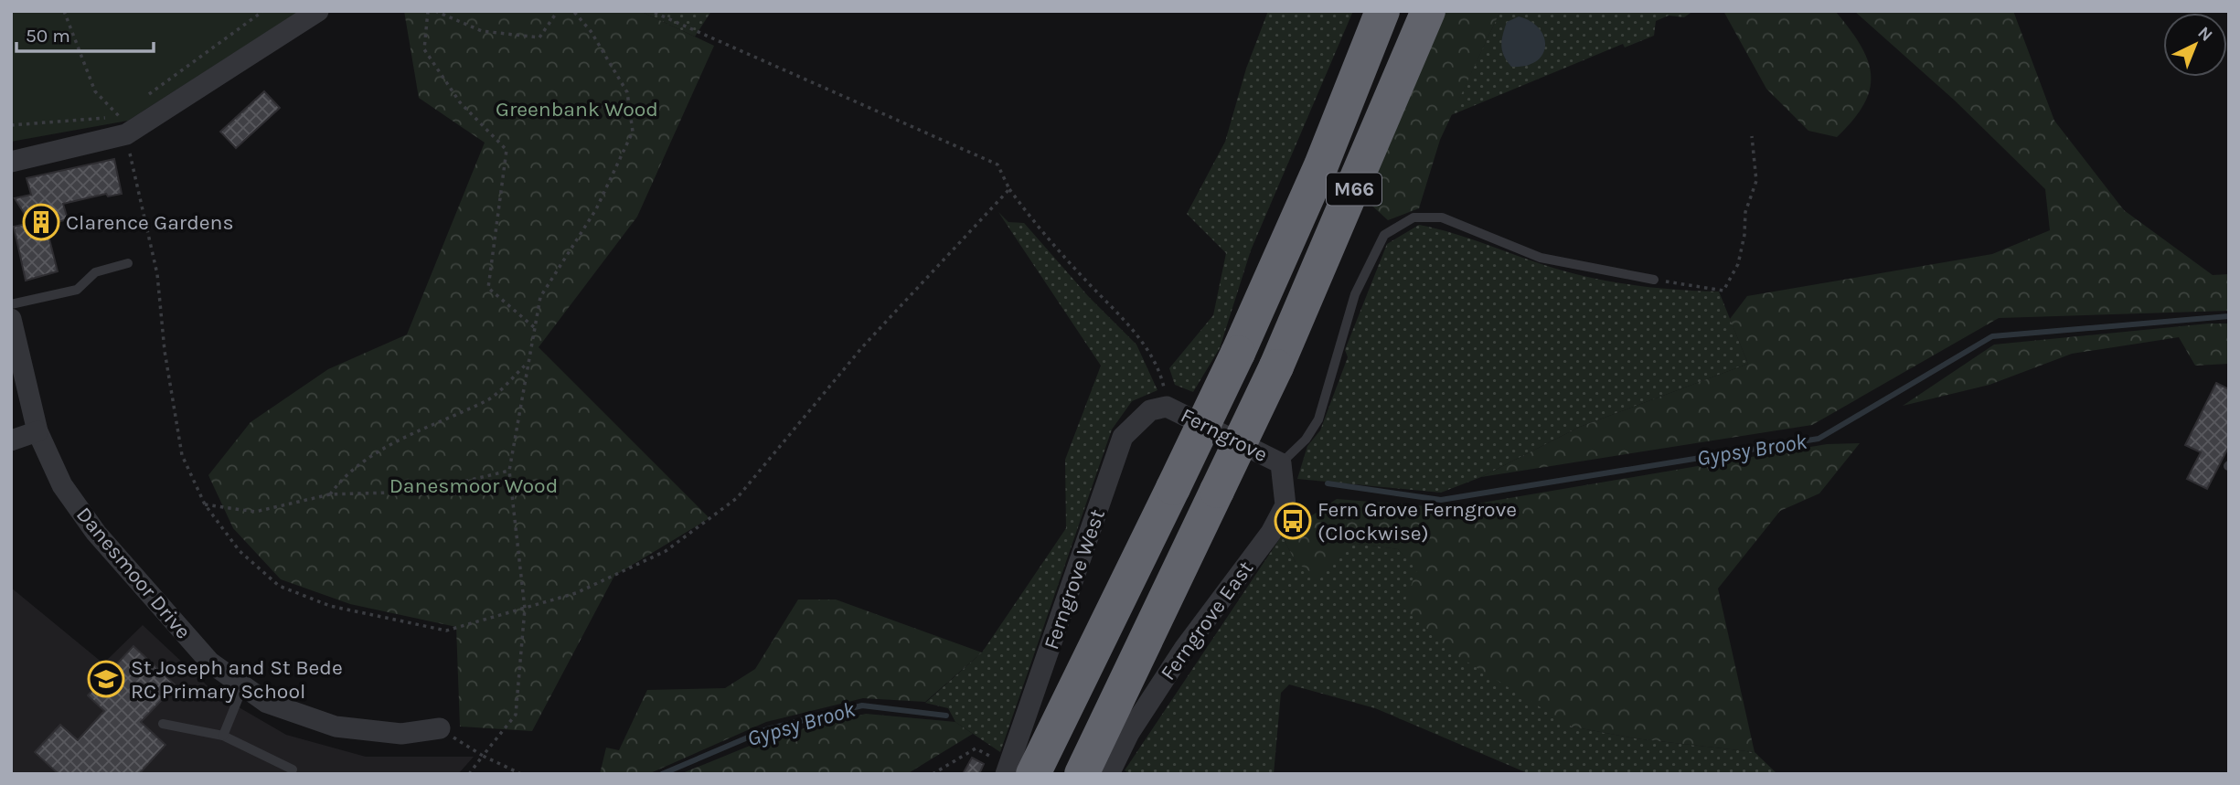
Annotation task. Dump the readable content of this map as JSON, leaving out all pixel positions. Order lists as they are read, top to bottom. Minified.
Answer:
{"streets":{"highway":["M66"],"street":["Ferngrove","Danesmoor Drive","Ferngrove West","Ferngrove East"]},"crossings":[["M66","Ferngrove West"],["Ferngrove","Ferngrove West"],["Ferngrove","Ferngrove East"]],"water":["Gypsy Brook"],"parks":["Greenbank Wood","Danesmoor Wood"],"places":{"building":["Clarence Gardens"],"bus stop":["Fern Grove Ferngrove (Clockwise)"],"school or university":["St Joseph and St Bede RC Primary School"]},"scale_bar":"50 m","north":"top right"}
